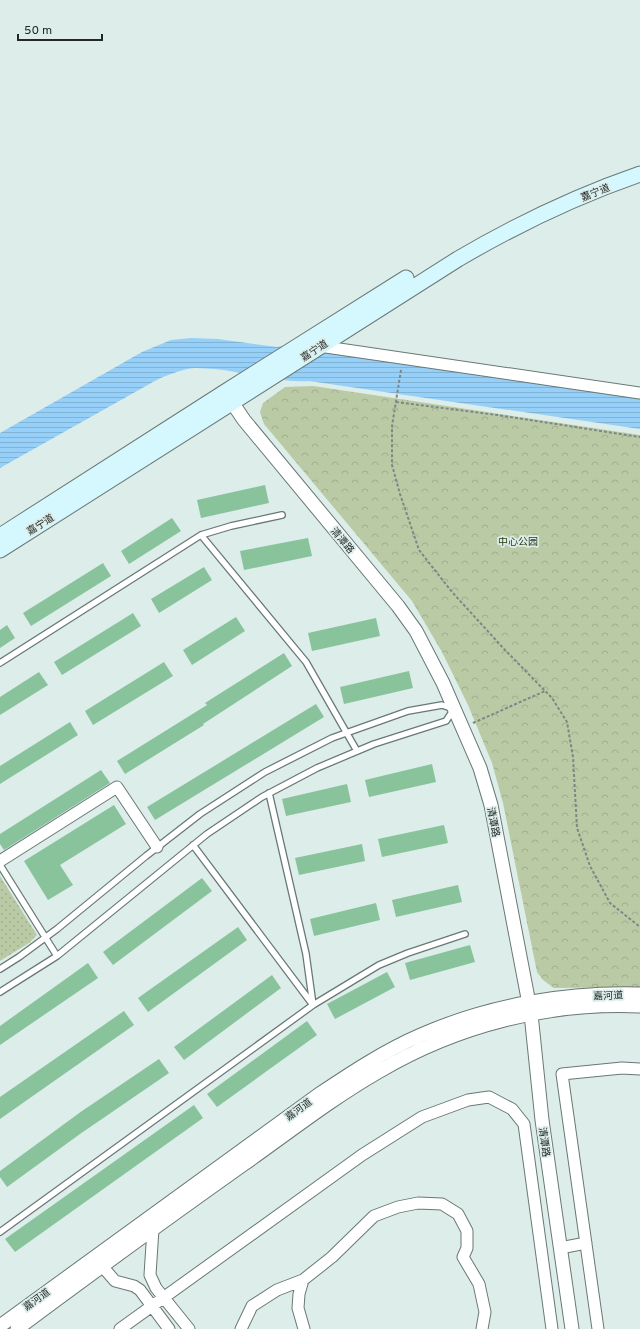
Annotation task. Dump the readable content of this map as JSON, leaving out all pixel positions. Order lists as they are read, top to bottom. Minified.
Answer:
{"streets":{"main road":["嘉宁道"],"street":["清潭路","嘉河道"]},"crossings":[["嘉宁道","清潭路"],["清潭路","嘉河道"]],"parks":["中心公园"],"scale_bar":"50 m"}
